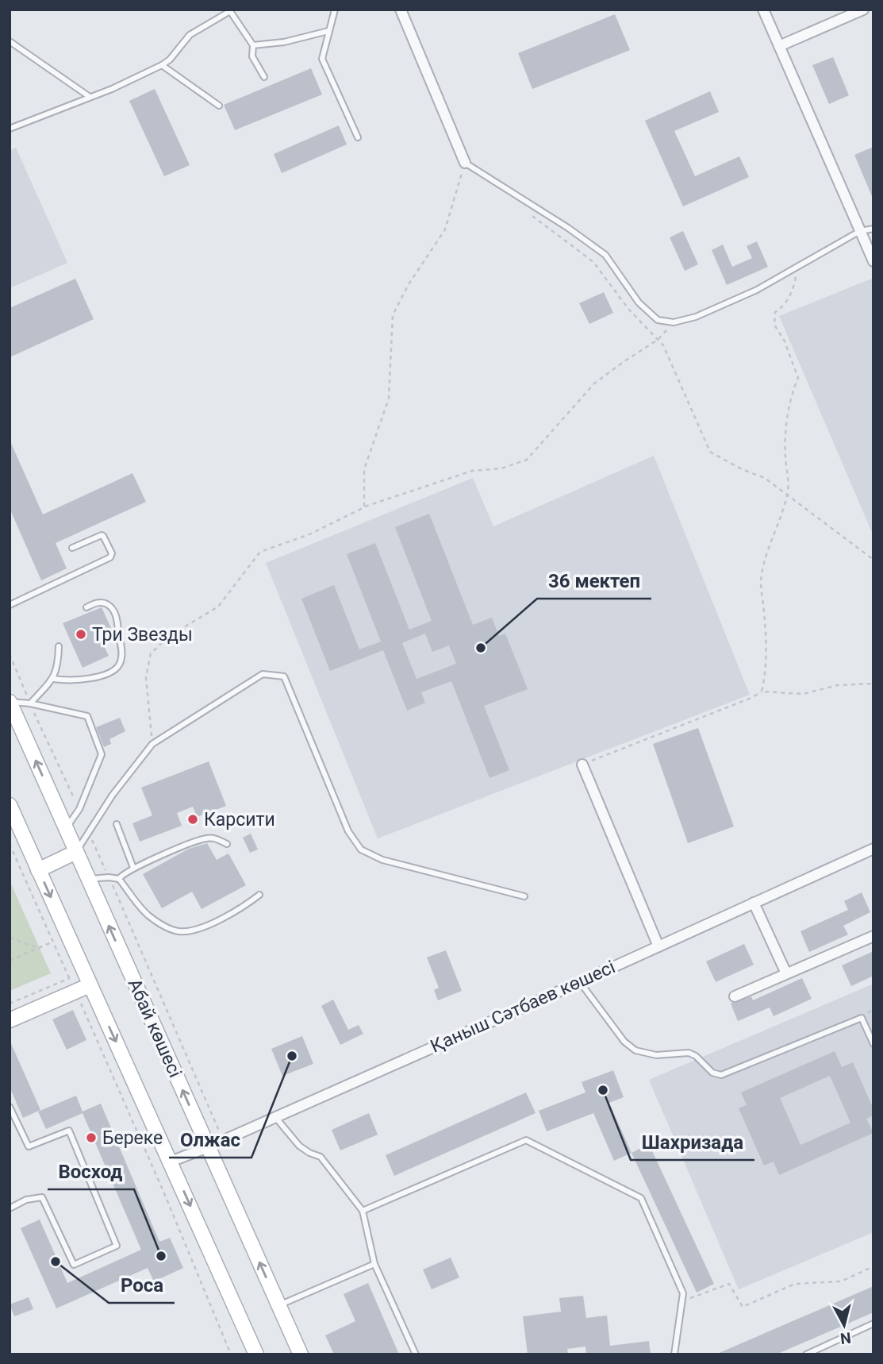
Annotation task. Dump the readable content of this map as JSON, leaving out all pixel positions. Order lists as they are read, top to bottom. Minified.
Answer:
{"streets":{"main road":["Абай көшесі"],"street":["Қаныш Сәтбаев көшесі"]},"crossings":[["Қаныш Сәтбаев көшесі","Абай көшесі"]],"places":["Три Звезды","36 мектеп","Карсити","Олжас","Шахризада","Береке","Восход","Роса"],"north":"bottom"}
